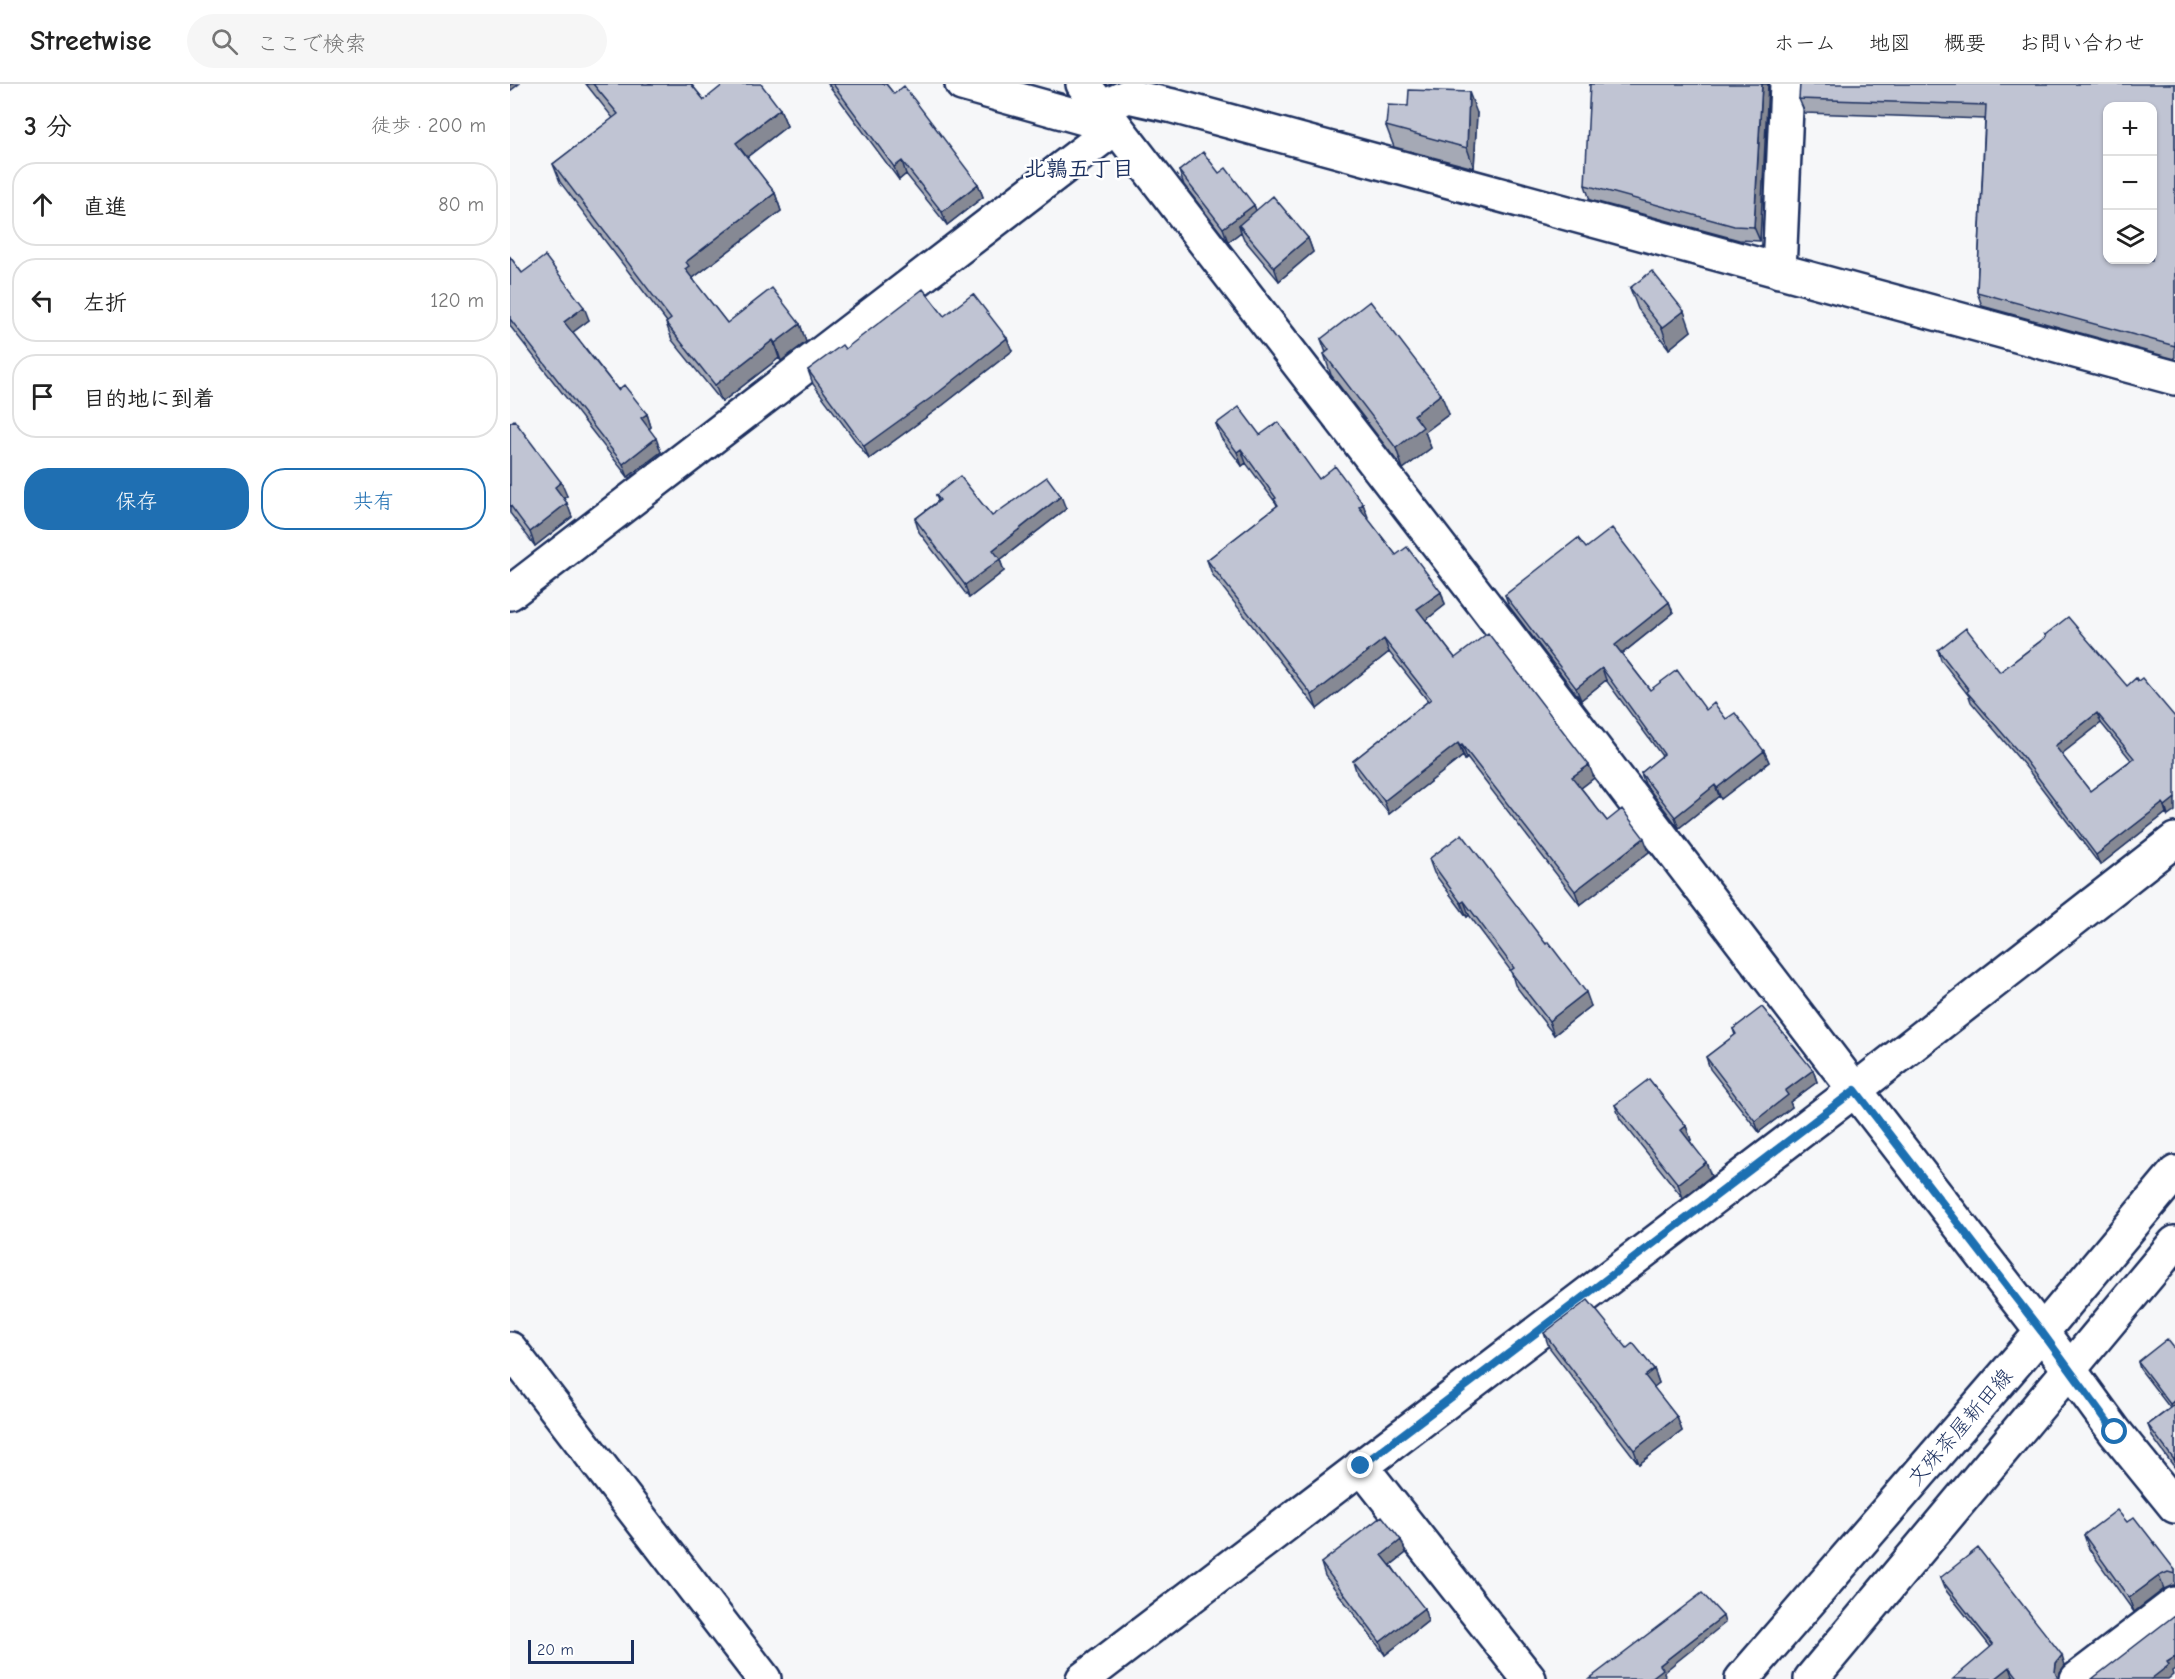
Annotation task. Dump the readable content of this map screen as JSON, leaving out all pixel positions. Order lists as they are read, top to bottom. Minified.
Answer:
{"streets":{"street":["文殊茶屋新田線"]},"districts":["北鶉五丁目"],"scale_bar":"20 m","page":{"header":"Streetwise","search":"ここで検索","nav":["ホーム","地図","概要","お問い合わせ"],"heading":["3 分","徒歩 · 200 m"],"map_buttons":["+","−"],"list":[["直進","80 m"],["左折","120 m"],"目的地に到着"],"buttons":["保存","共有"],"scale":"20 m"}}
